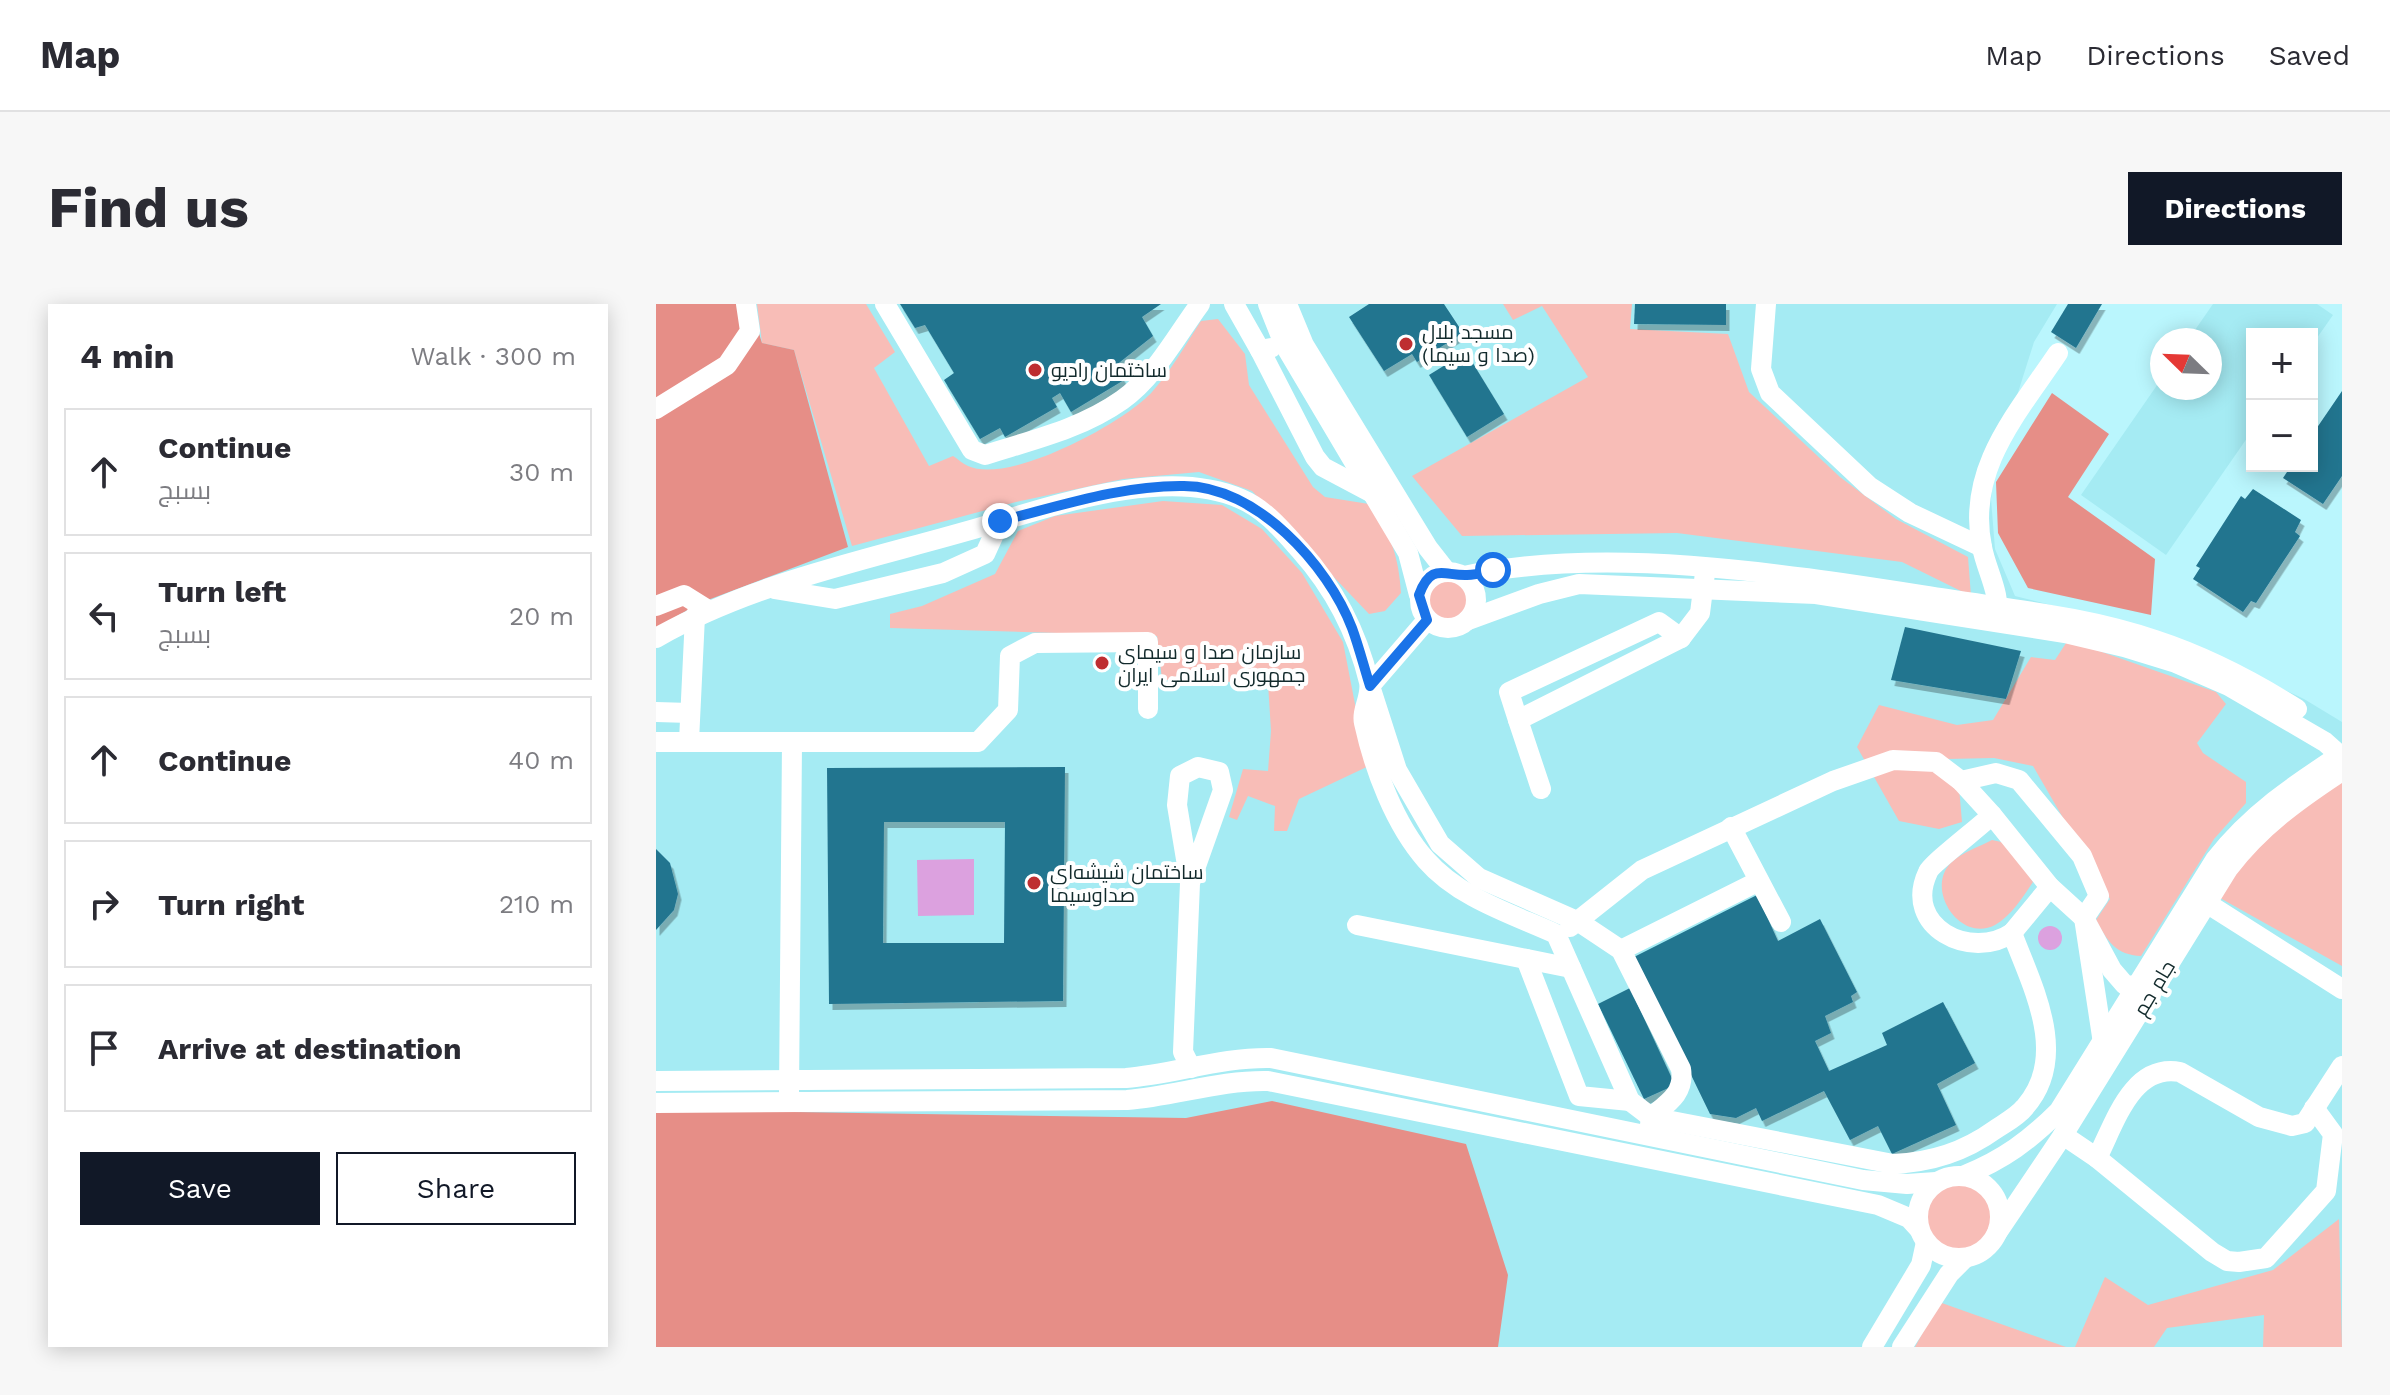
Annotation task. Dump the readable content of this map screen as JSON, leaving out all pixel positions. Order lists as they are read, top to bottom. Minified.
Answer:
{"streets":{"lane":["جام جم"]},"places":["مسجد بلال (صدا و سیما)","ساختمان رادیو","سازمان صدا و سیمای جمهوری اسلامی ایران","ساختمان شیشه‌ای صداوسیما"],"north":"top left","page":{"header":"Map","nav":["Map","Directions","Saved"],"buttons":["Directions",["Save","Share"]],"title":"Find us","heading":["4 min","Walk · 300 m"],"map_buttons":["+","−"],"list":[["Continue","بسبج","30 m"],["Turn left","بسبج","20 m"],["Continue","40 m"],["Turn right","210 m"],"Arrive at destination"]}}
